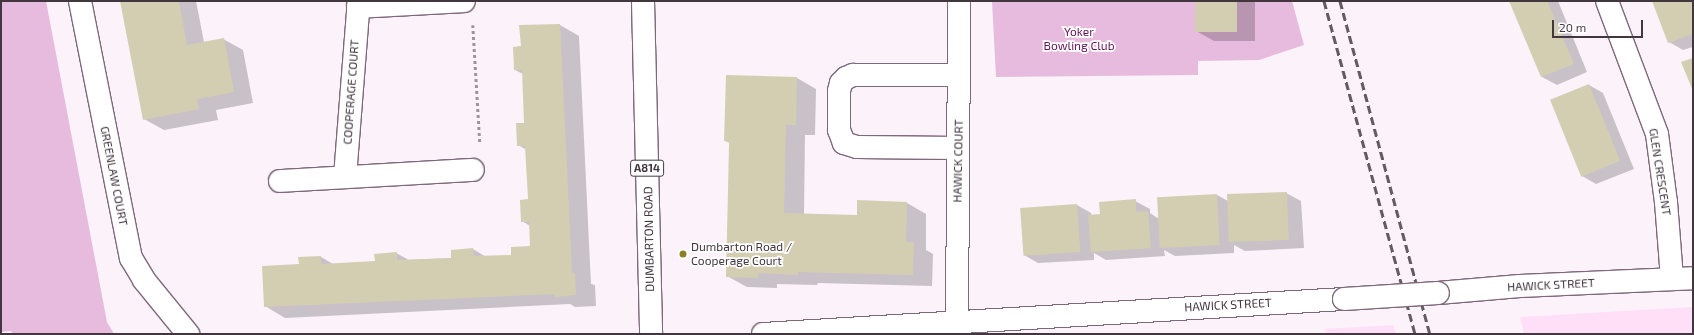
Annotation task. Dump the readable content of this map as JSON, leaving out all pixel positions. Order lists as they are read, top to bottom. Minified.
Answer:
{"streets":{"street":["COOPERAGE COURT","HAWICK COURT","A814","GLEN CRESCENT","GREENLAW COURT","DUMBARTON ROAD","HAWICK STREET"]},"crossings":[["HAWICK COURT","HAWICK STREET"],["GLEN CRESCENT","HAWICK STREET"]],"parks":["Yoker Bowling Club"],"places":["Dumbarton Road / Cooperage Court"],"scale_bar":"20 m"}
